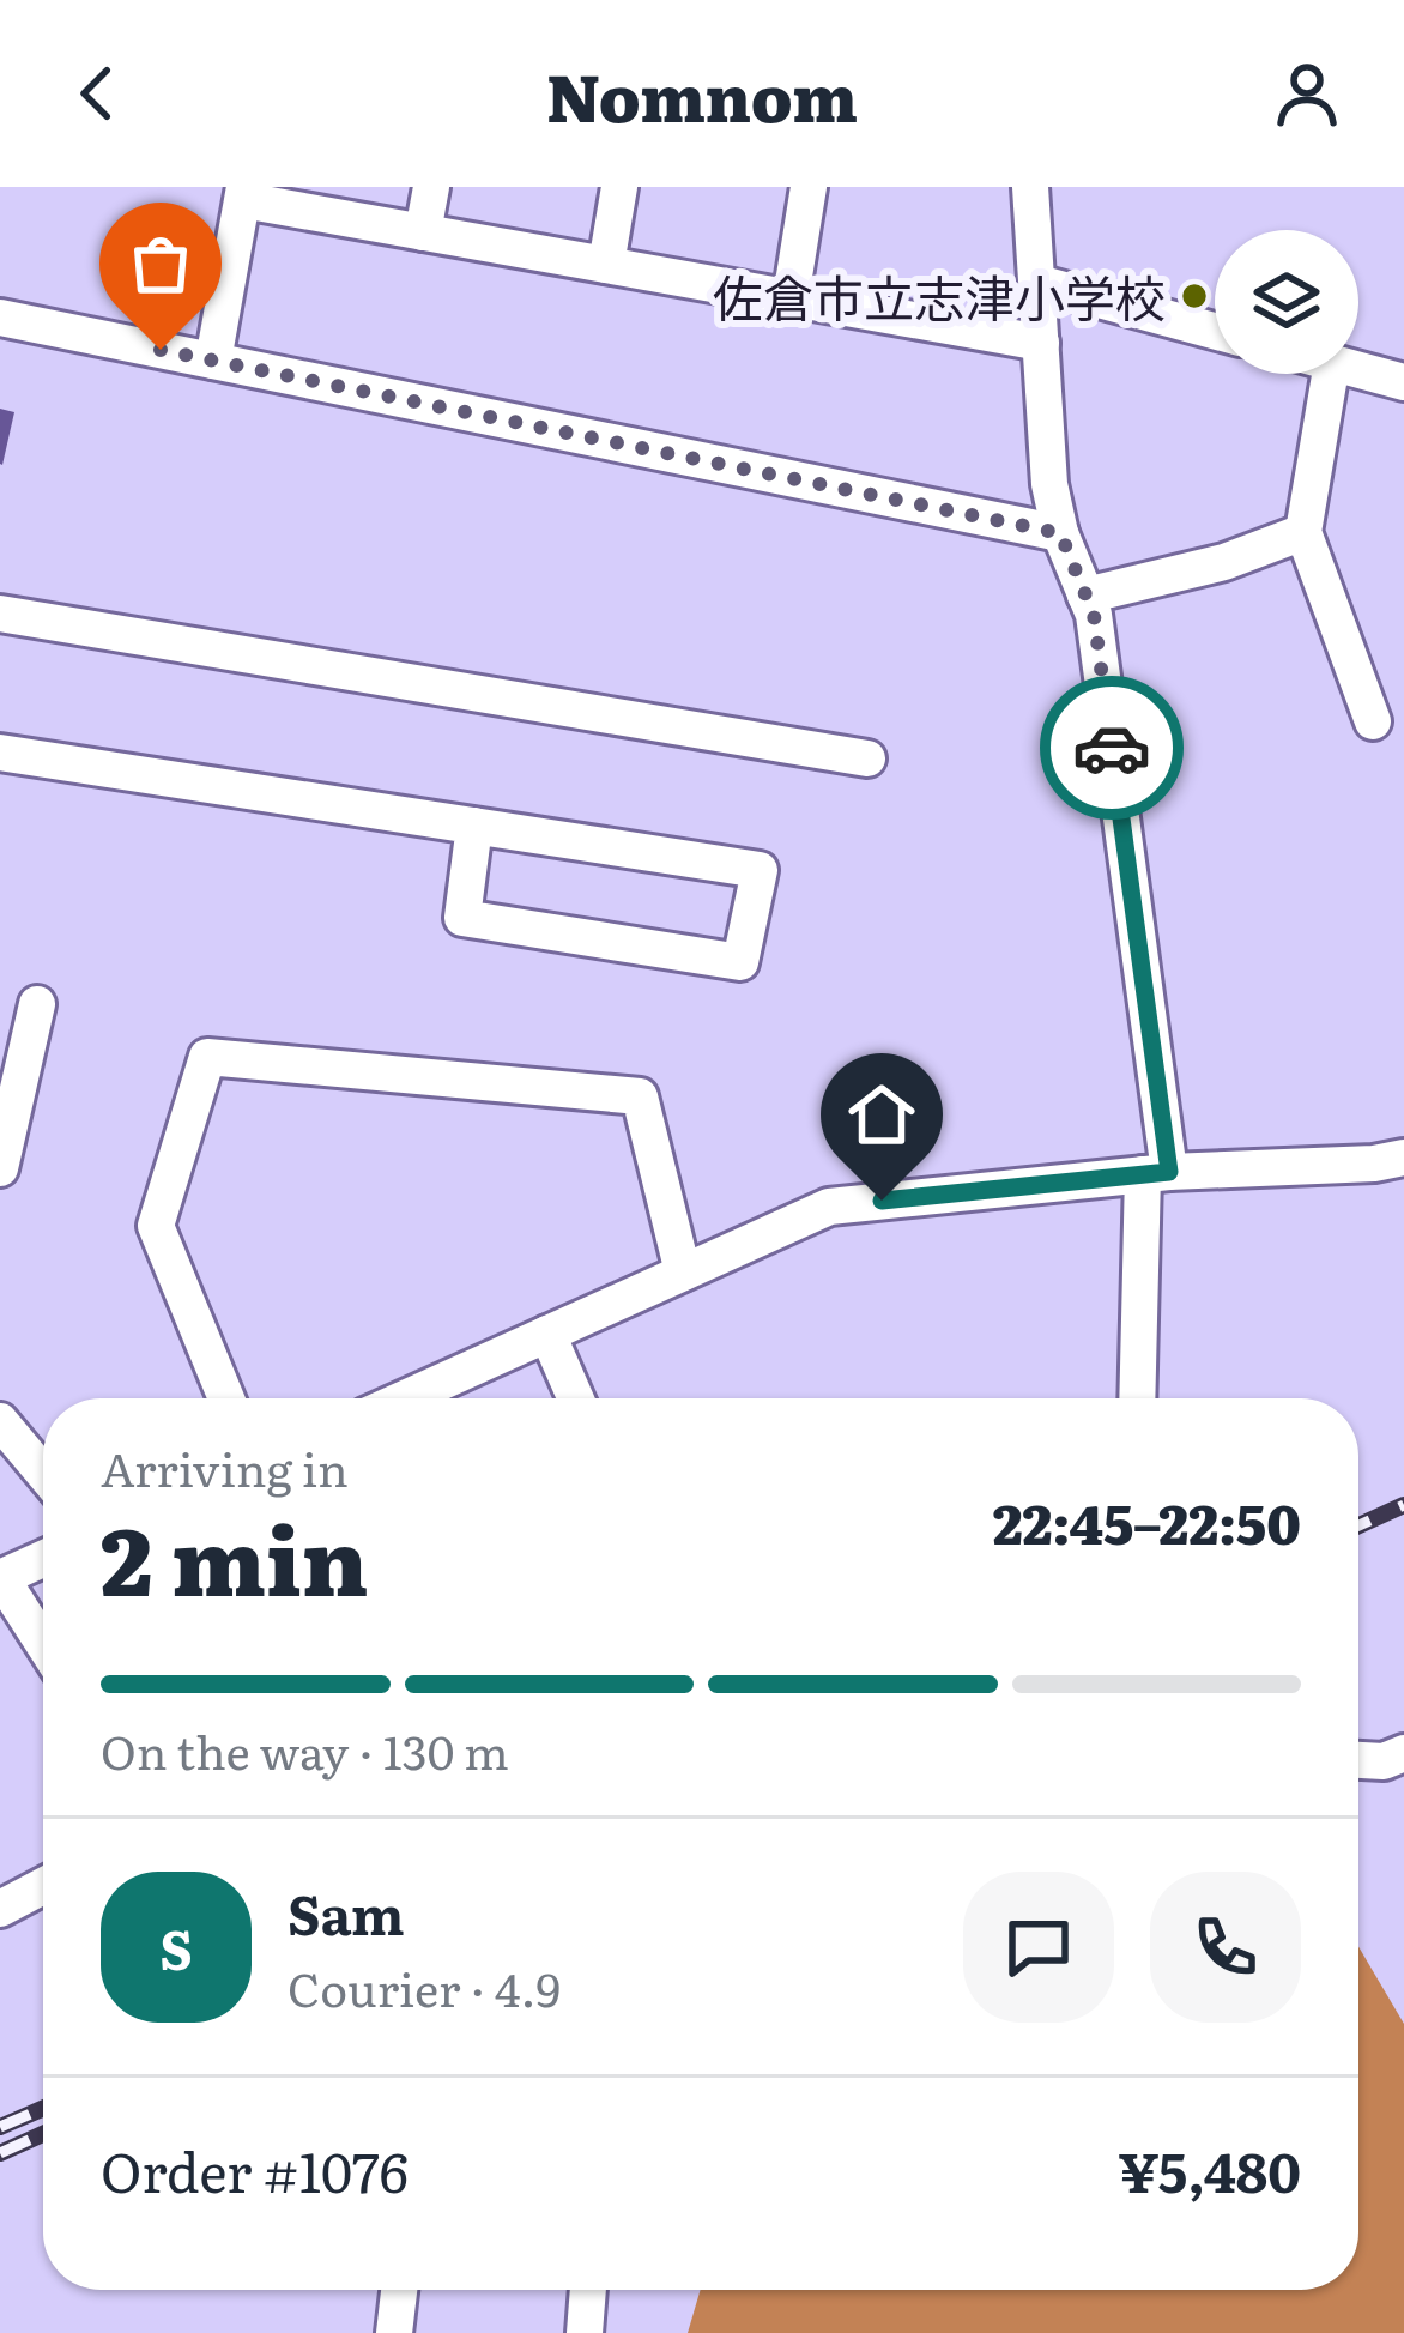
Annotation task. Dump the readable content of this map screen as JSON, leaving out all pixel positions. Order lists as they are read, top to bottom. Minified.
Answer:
{"places":["佐倉市立志津小学校"],"page":{"header":"Nomnom","heading":["2 min","Arriving in","22:45–22:50"],"panel":["Sam","Courier · 4.9","Order #1076","¥5,480"],"bar":"On the way · 130 m","round":"S"}}
